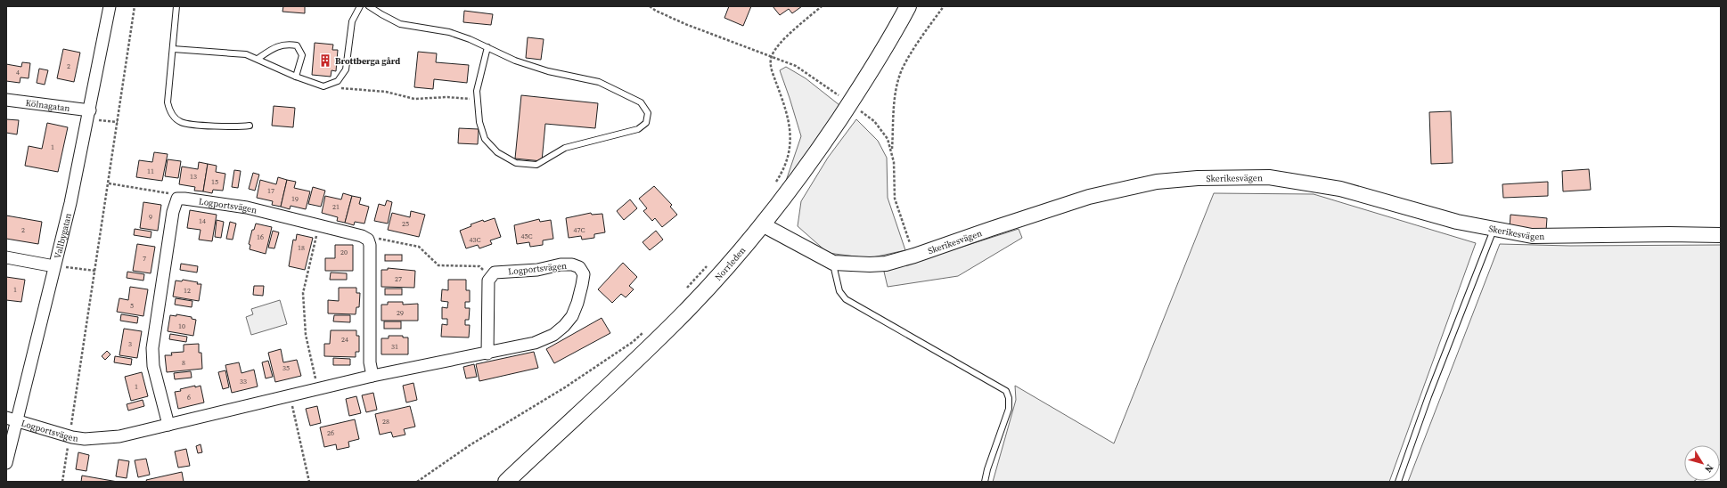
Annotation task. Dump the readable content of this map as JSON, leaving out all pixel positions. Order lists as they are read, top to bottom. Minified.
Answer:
{"streets":{"main road":["Norrleden"],"street":["Kölnagatan","Skerikesvägen","Logportsvägen","Vallbygatan"]},"crossings":[["Kölnagatan","Vallbygatan"],["Skerikesvägen","Norrleden"],["Logportsvägen","Vallbygatan"]],"places":{"building":["Brottberga gård"]},"house_numbers":["2","4","1","11","13","15","17","19","21","9","14","25","2","47C","45C","16","43C","18","20","7","27","1","12","5","29","10","24","3","31","8","35","33","1","6","28","26"],"north":"bottom right"}
